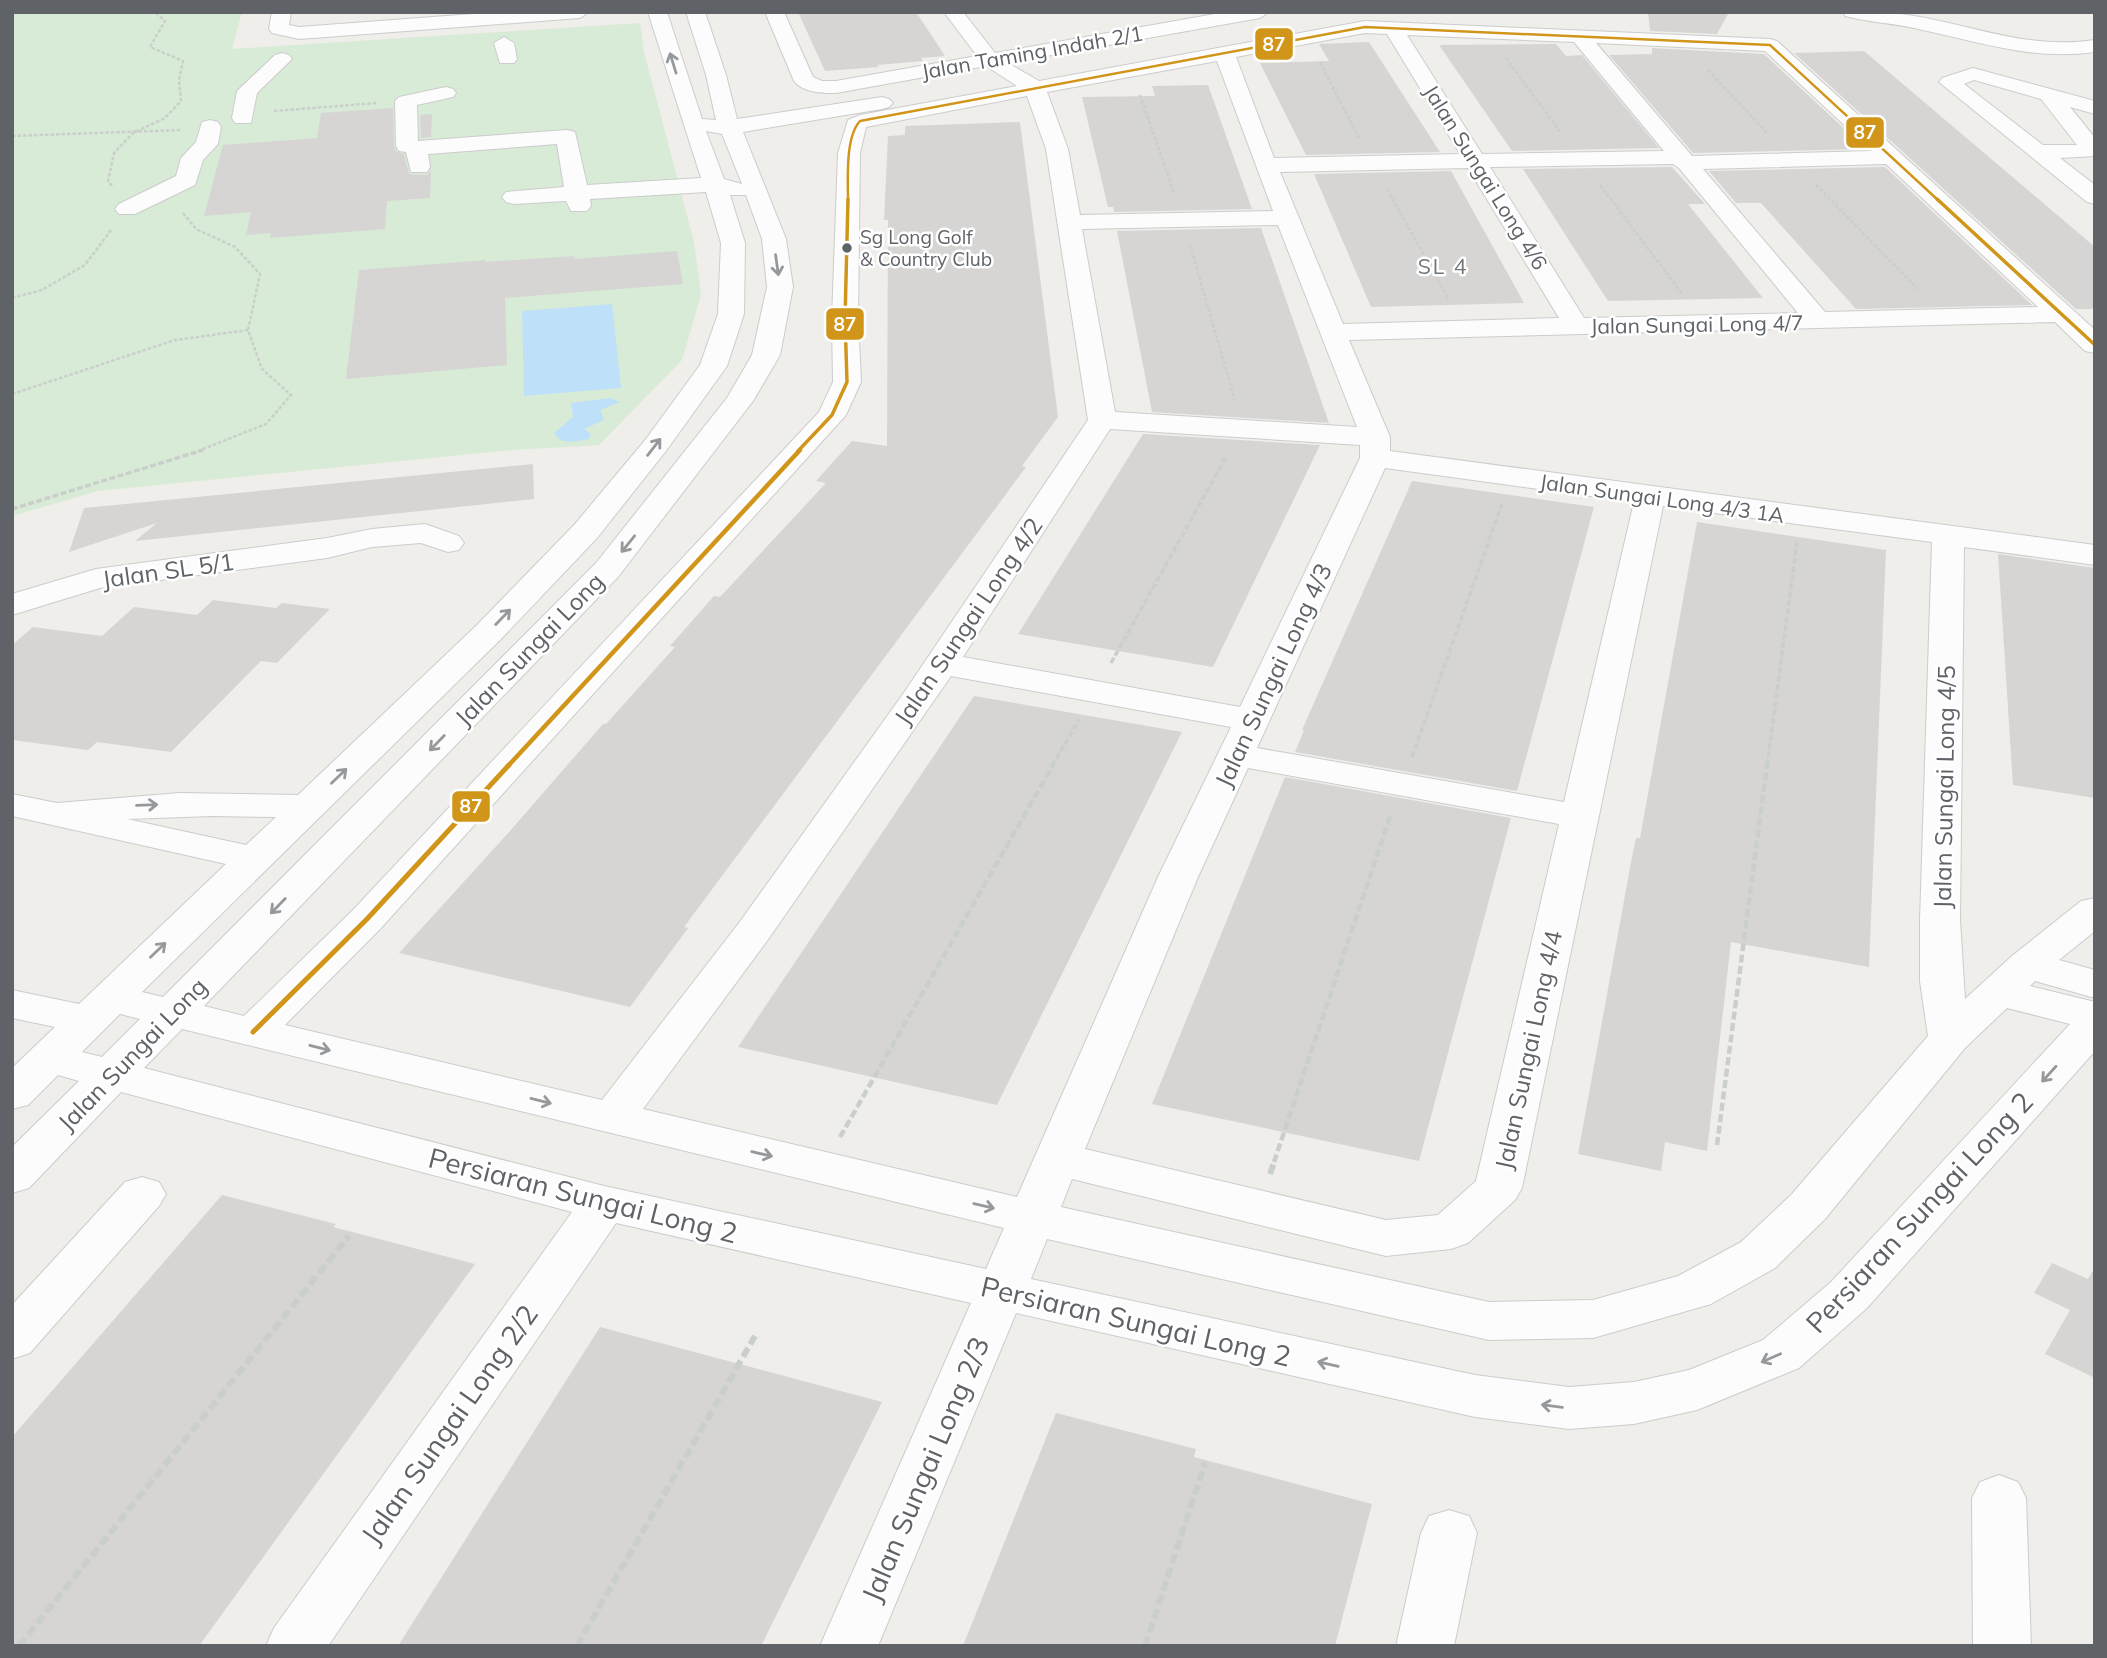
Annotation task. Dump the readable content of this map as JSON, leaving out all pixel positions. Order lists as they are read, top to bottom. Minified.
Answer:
{"streets":{"street":["Jalan Taming Indah 2/1","Jalan Sungai Long 4/6","Jalan Sungai Long 4/7","Jalan Sungai Long 4/3 1A","Jalan SL 5/1","Jalan Sungai Long 4/2","Jalan Sungai Long","Jalan Sungai Long 4/3","Jalan Sungai Long 4/5","Jalan Sungai Long 4/4","Persiaran Sungai Long 2","Jalan Sungai Long 2/2","Jalan Sungai Long 2/3"]},"crossings":[["Jalan Sungai Long 4/6","Jalan Sungai Long 4/7"],["Jalan Sungai Long 4/3 1A","Jalan Sungai Long 4/2"],["Jalan Sungai Long 4/3 1A","Jalan Sungai Long 4/3"],["Jalan Sungai Long 4/3 1A","Jalan Sungai Long 4/5"],["Jalan Sungai Long 4/3 1A","Jalan Sungai Long 4/4"],["Jalan Sungai Long","Persiaran Sungai Long 2"],["Jalan Sungai Long 4/3","Jalan Sungai Long 4/4"],["Jalan Sungai Long 4/3","Persiaran Sungai Long 2"],["Jalan Sungai Long 4/3","Jalan Sungai Long 2/3"],["Persiaran Sungai Long 2","Jalan Sungai Long 2/2"],["Persiaran Sungai Long 2","Jalan Sungai Long 2/3"]],"one_way":["Persiaran Sungai Long 2"],"districts":["SL 4"],"places":["Sg Long Golf & Country Club"],"lines":["transit line 87"]}
